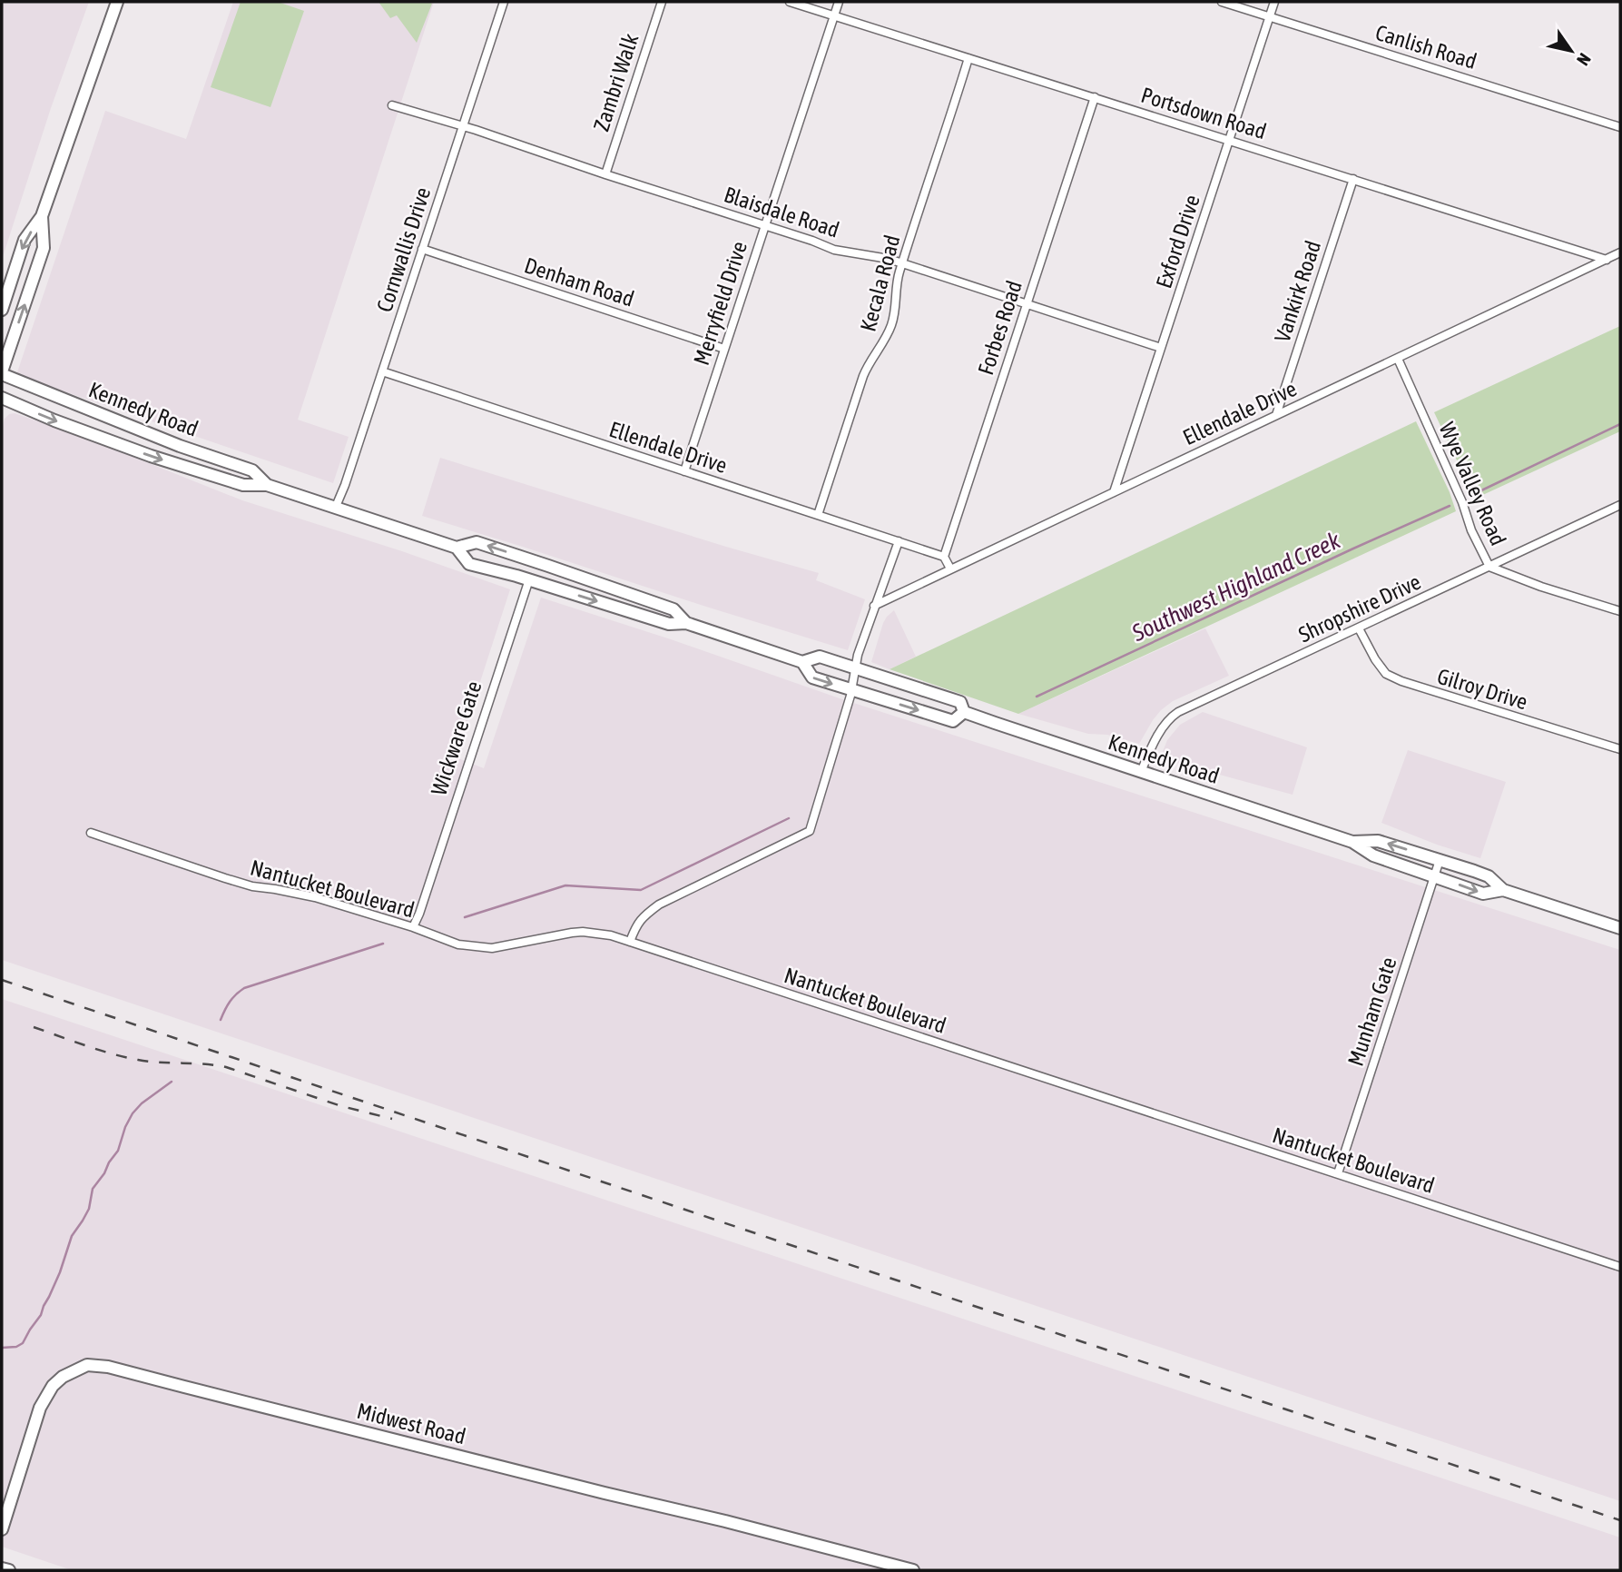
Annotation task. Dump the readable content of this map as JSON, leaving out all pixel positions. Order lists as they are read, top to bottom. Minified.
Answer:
{"streets":{"main road":["Kennedy Road","Wickware Gate","Midwest Road"],"street":["Canlish Road","Zambri Walk","Portsdown Road","Blaisdale Road","Exford Drive","Cornwallis Drive","Denham Road","Kecala Road","Vankirk Road","Merryfield Drive","Forbes Road","Ellendale Drive","Wye Valley Road","Shropshire Drive","Gilroy Drive","Nantucket Boulevard","Munham Gate"]},"crossings":[["Canlish Road","Exford Drive"],["Zambri Walk","Blaisdale Road"],["Portsdown Road","Exford Drive"],["Portsdown Road","Kecala Road"],["Portsdown Road","Vankirk Road"],["Portsdown Road","Merryfield Drive"],["Portsdown Road","Forbes Road"],["Portsdown Road","Ellendale Drive"],["Blaisdale Road","Exford Drive"],["Blaisdale Road","Cornwallis Drive"],["Blaisdale Road","Kecala Road"],["Blaisdale Road","Merryfield Drive"],["Blaisdale Road","Forbes Road"],["Exford Drive","Ellendale Drive"],["Cornwallis Drive","Denham Road"],["Cornwallis Drive","Kennedy Road"],["Cornwallis Drive","Ellendale Drive"],["Denham Road","Merryfield Drive"],["Kecala Road","Ellendale Drive"],["Vankirk Road","Ellendale Drive"],["Merryfield Drive","Ellendale Drive"],["Forbes Road","Ellendale Drive"],["Kennedy Road","Shropshire Drive"],["Kennedy Road","Wickware Gate"],["Kennedy Road","Munham Gate"],["Ellendale Drive","Wye Valley Road"],["Wye Valley Road","Shropshire Drive"],["Shropshire Drive","Gilroy Drive"],["Wickware Gate","Nantucket Boulevard"],["Nantucket Boulevard","Munham Gate"]],"water":["Southwest Highland Creek"],"north":"bottom right"}
